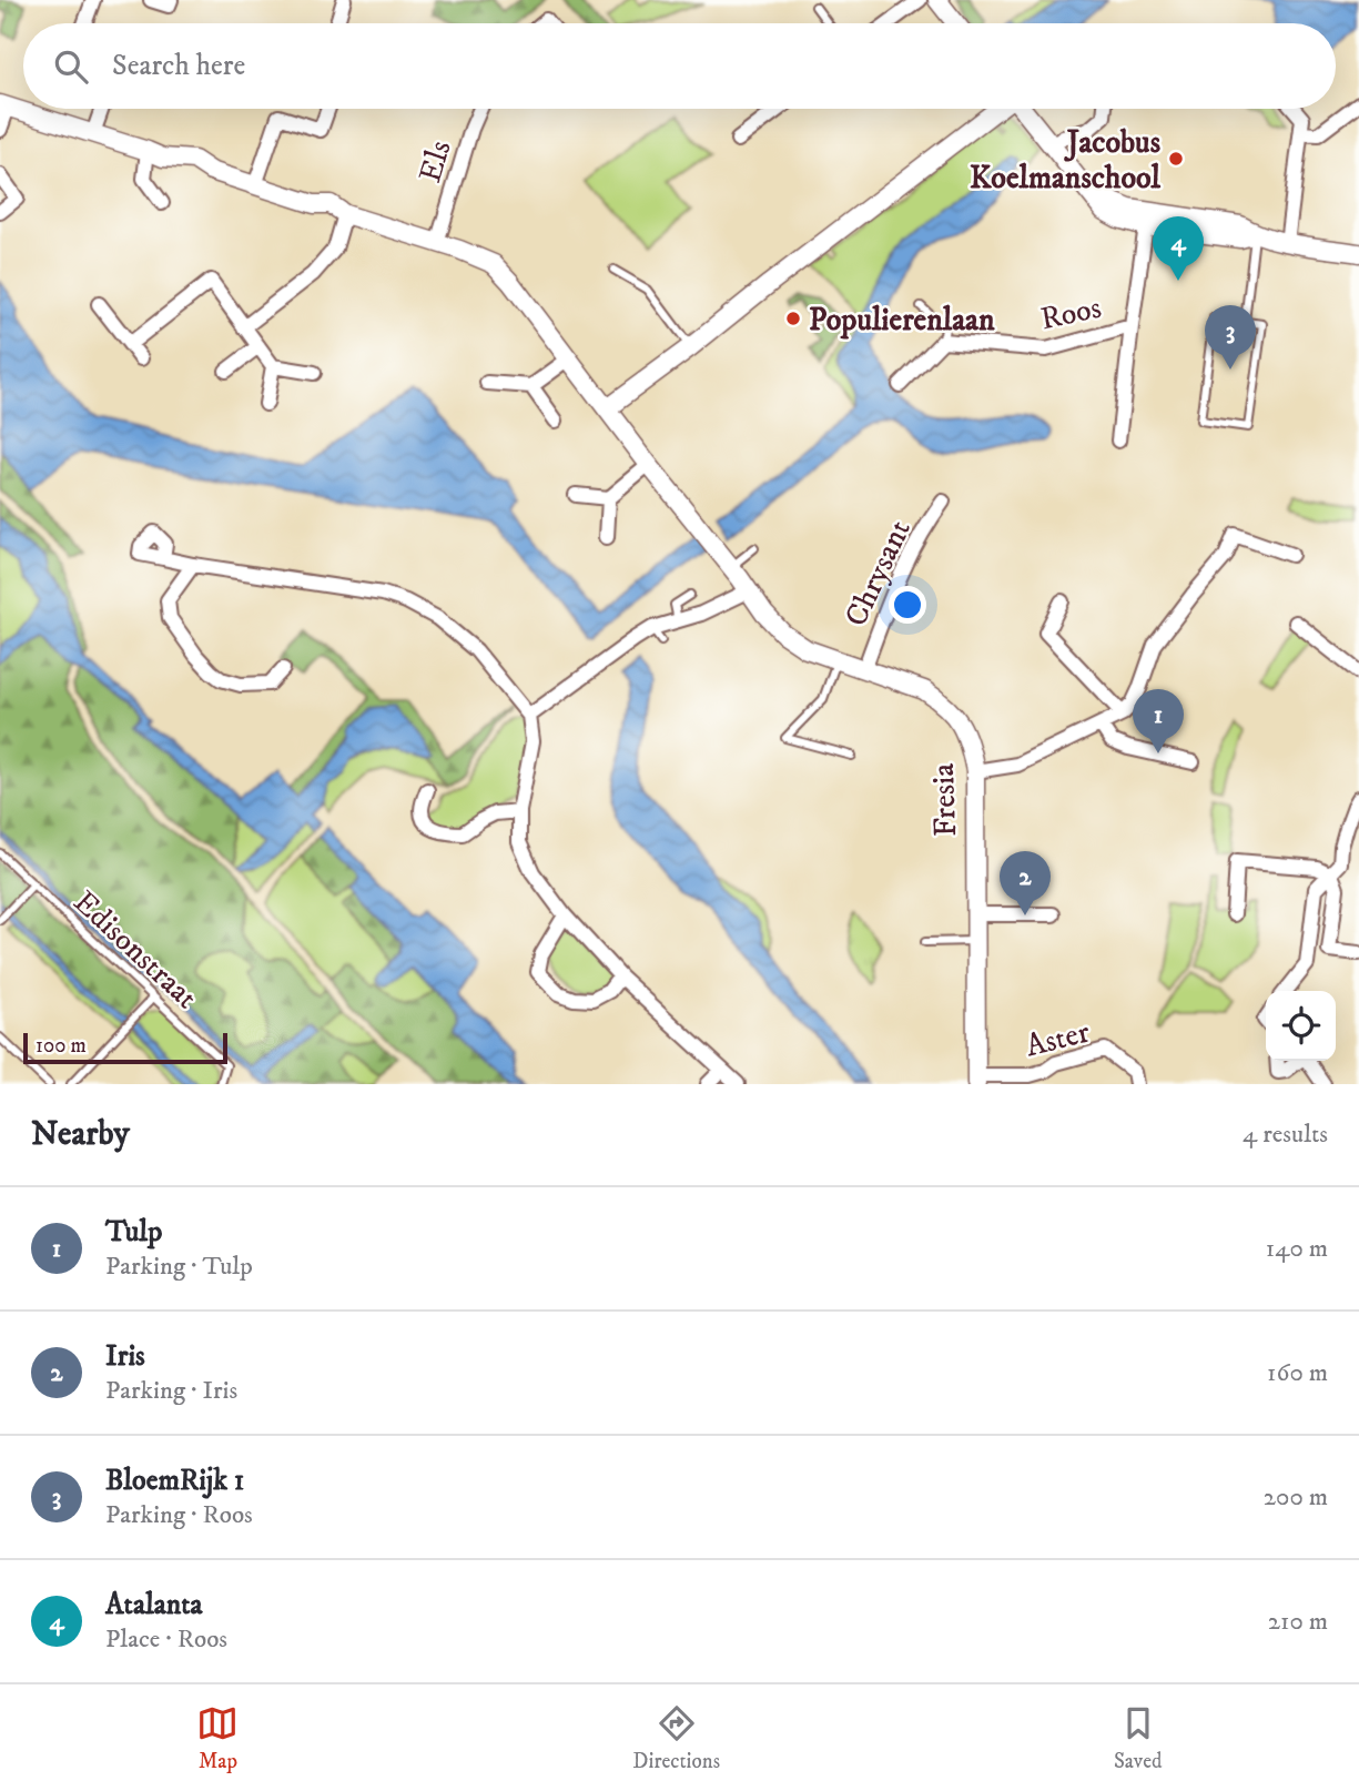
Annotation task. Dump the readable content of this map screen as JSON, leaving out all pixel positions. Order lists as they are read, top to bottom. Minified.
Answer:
{"streets":{"street":["Els","Roos","Chrysant","Fresia","Aster"],"lane":["Edisonstraat"]},"crossings":[["Chrysant","Fresia"],["Fresia","Aster"]],"places":["Jacobus Koelmanschool","Populierenlaan"],"scale_bar":"100 m","page":{"search":"Search here","pins":["4","3","1","2"],"scale":"100 m","heading":["Nearby","4 results"],"list":[{"mark":"1","name":"Tulp","note":"Parking · Tulp","value":"140 m"},{"mark":"2","name":"Iris","note":"Parking · Iris","value":"160 m"},{"mark":"3","name":"BloemRijk 1","note":"Parking · Roos","value":"200 m"},{"mark":"4","name":"Atalanta","note":"Place · Roos","value":"210 m"}],"nav":["Map","Directions","Saved"]}}
